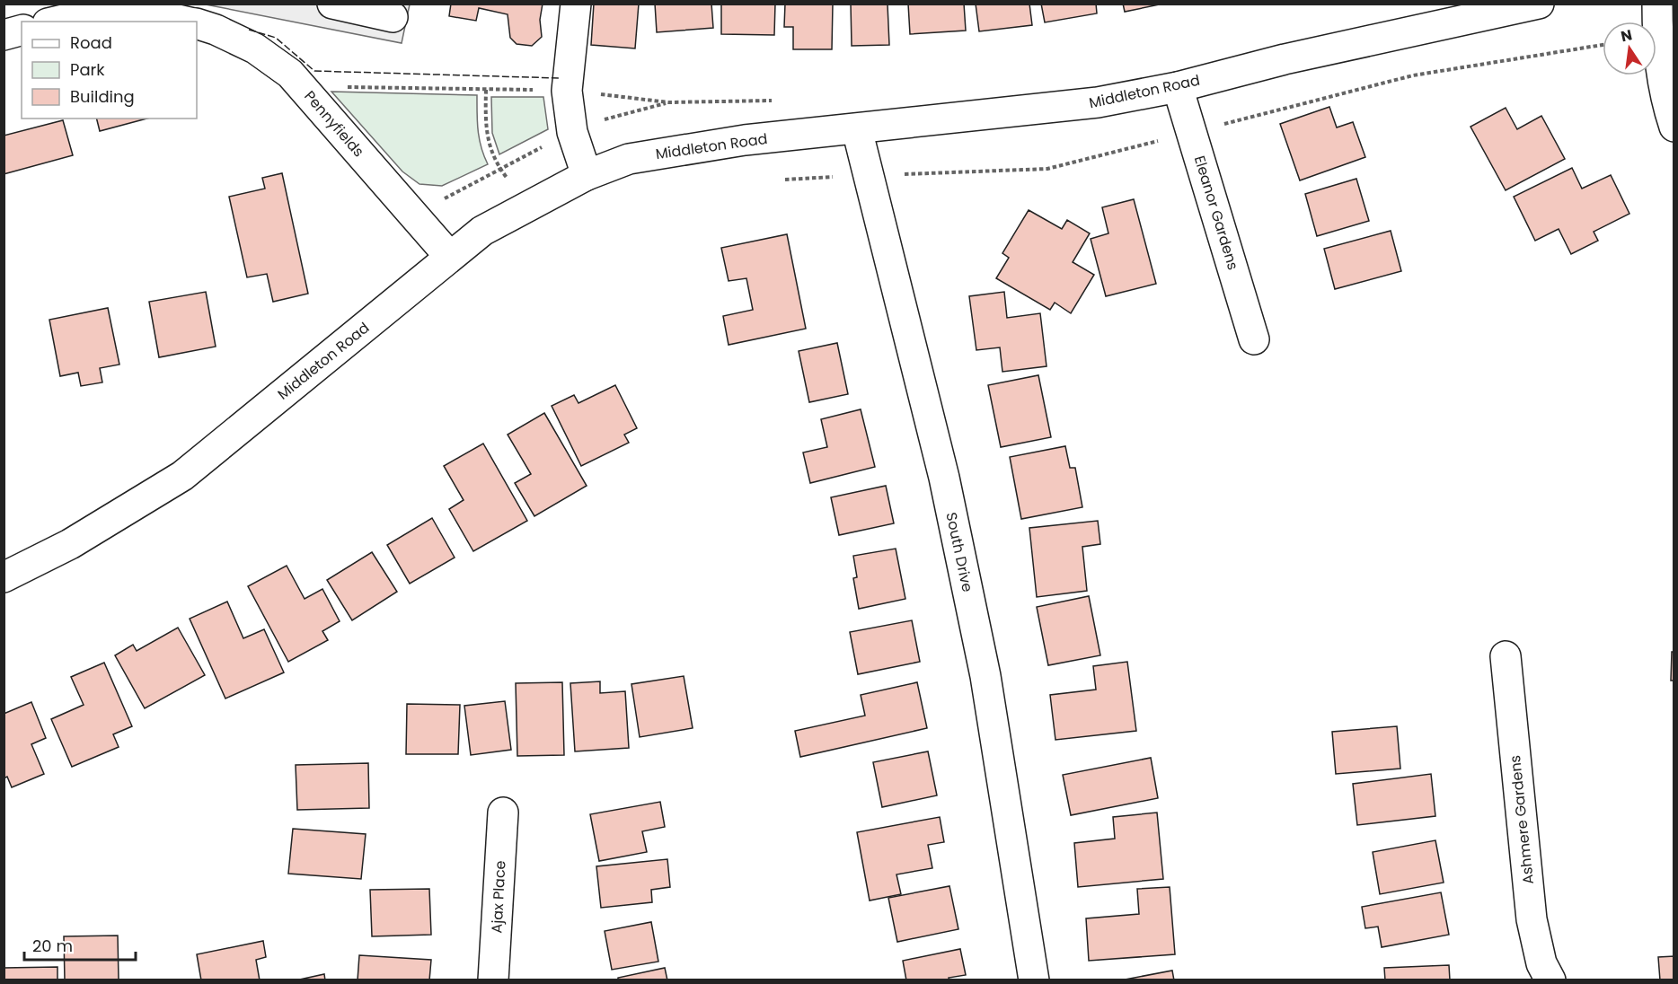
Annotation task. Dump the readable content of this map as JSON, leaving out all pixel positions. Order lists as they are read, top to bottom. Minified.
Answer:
{"streets":{"street":["Middleton Road","Pennyfields","Eleanor Gardens","South Drive","Ashmere Gardens","Ajax Place"]},"crossings":[["Middleton Road","Pennyfields"],["Middleton Road","Eleanor Gardens"],["Middleton Road","South Drive"]],"legend":["Road","Park","Building"],"scale_bar":"20 m","north":"top"}
